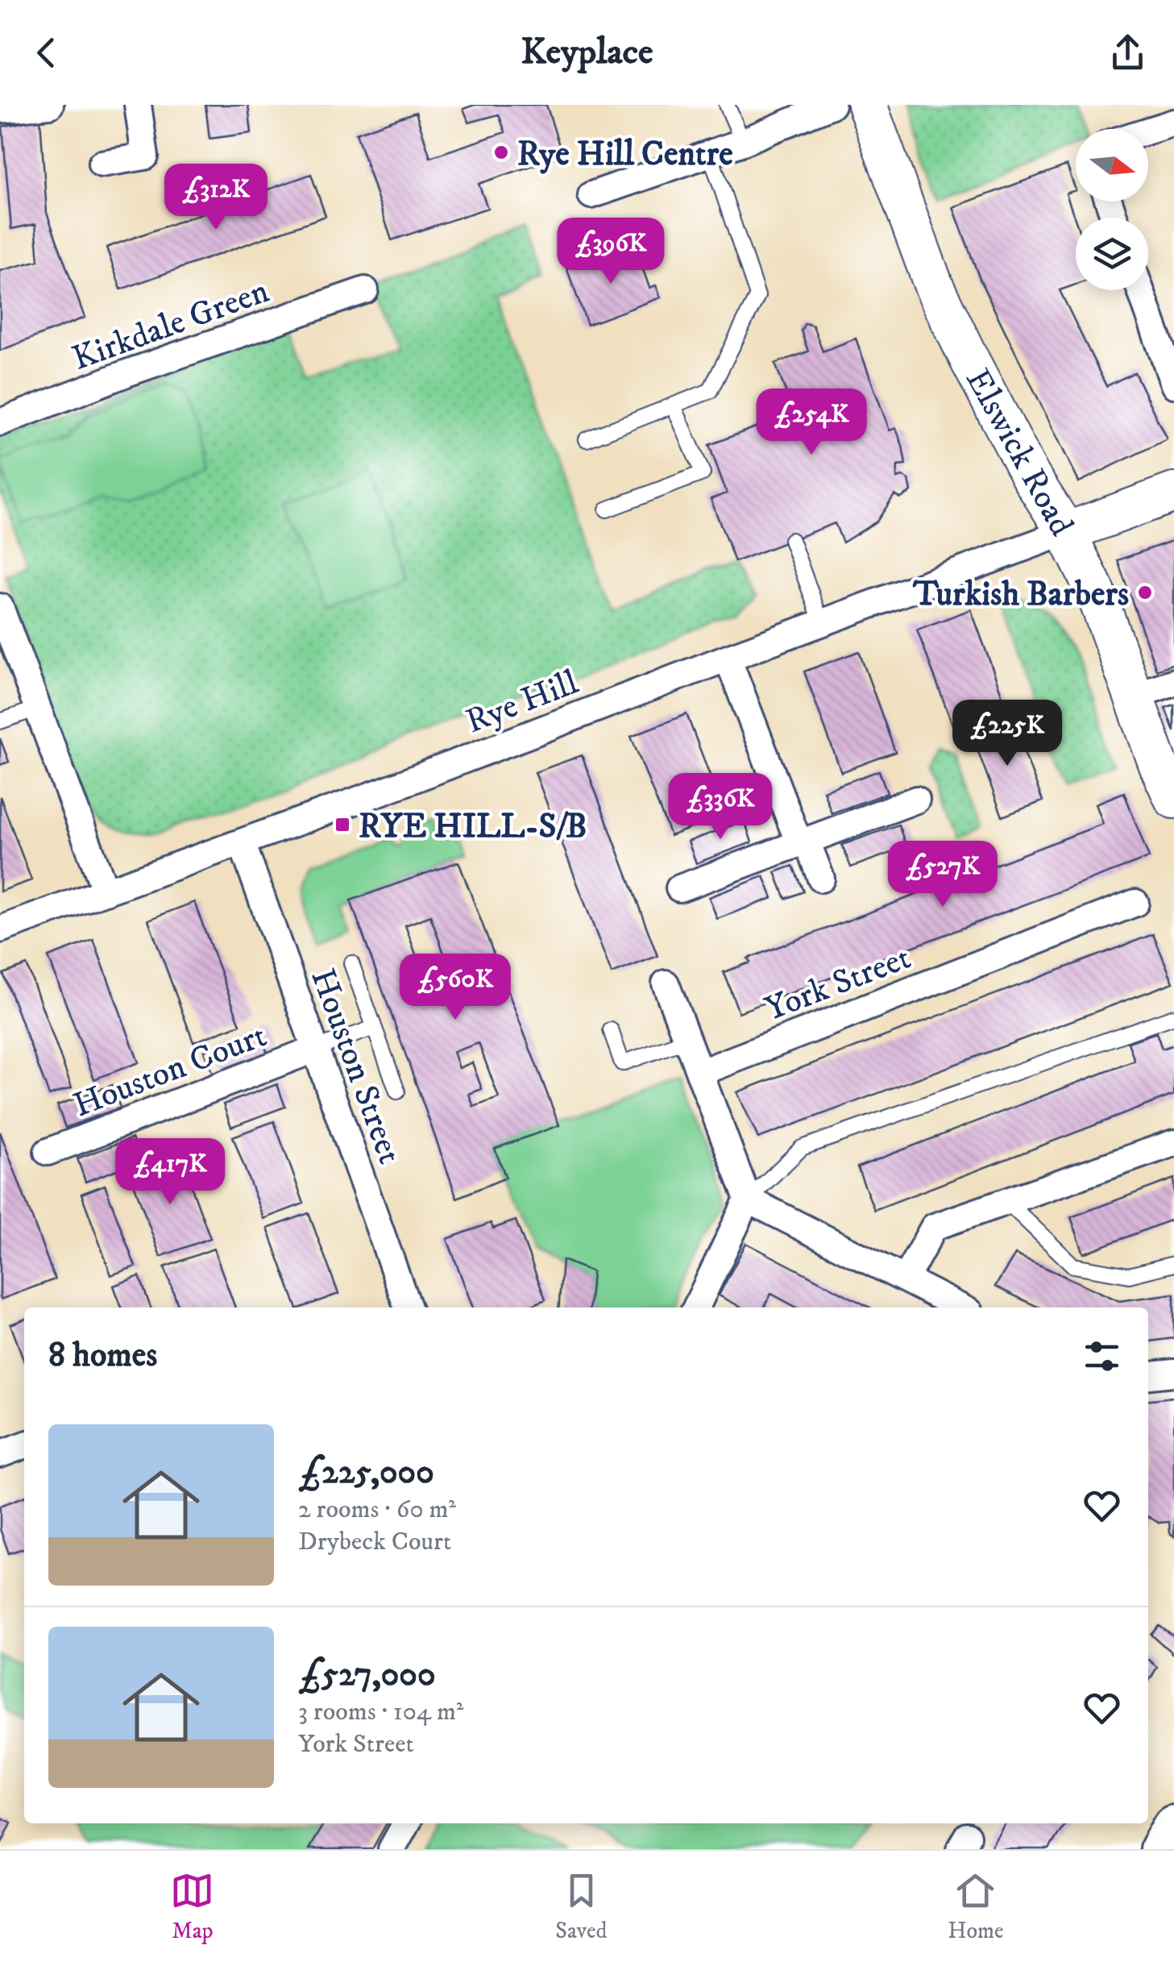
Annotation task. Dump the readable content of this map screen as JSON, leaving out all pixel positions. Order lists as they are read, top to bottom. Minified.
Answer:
{"streets":{"main road":["Elswick Road"],"street":["Kirkdale Green","Rye Hill","York Street","Houston Street","Houston Court"]},"crossings":[["Elswick Road","Rye Hill"],["Rye Hill","Houston Street"],["Houston Street","Houston Court"]],"places":{"other":["Rye Hill Centre","Turkish Barbers"],"transit":["RYE HILL-S/B"]},"north":"right","page":{"header":"Keyplace","price":["£312K","£396K","£254K","£225K","£336K","£527K","£560K","£417K"],"heading":"8 homes","list":[{"name":"£225,000","note":"2 rooms · 60 m² · Drybeck Court"},{"name":"£527,000","note":"3 rooms · 104 m² · York Street"}],"tabs":["Map","Saved","Home"]}}
